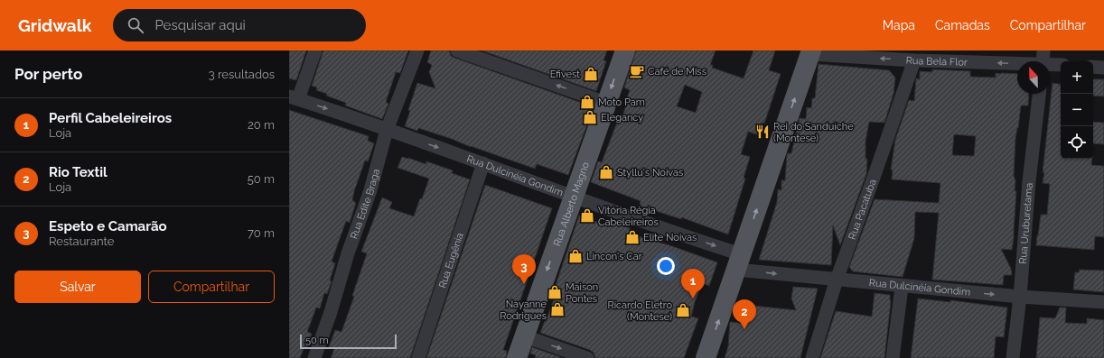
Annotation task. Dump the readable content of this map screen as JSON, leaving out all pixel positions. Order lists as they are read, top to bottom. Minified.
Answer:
{"streets":{"main road":["Rua Alberto Magno"],"street":["Rua Bela Flor","Rua Dulcinéia Gondim","Rua Edite Braga","Rua Pacatuba","Rua Uruburetama","Rua Eugênia"]},"crossings":[["Rua Bela Flor","Rua Pacatuba"],["Rua Dulcinéia Gondim","Rua Edite Braga"],["Rua Dulcinéia Gondim","Rua Alberto Magno"],["Rua Dulcinéia Gondim","Rua Pacatuba"],["Rua Dulcinéia Gondim","Rua Uruburetama"],["Rua Dulcinéia Gondim","Rua Eugênia"]],"one_way":["Rua Bela Flor","Rua Dulcinéia Gondim"],"places":{"cafe":["Café de Miss"],"shop":["Efivest","Moto Pam","Elegancy","Styllu's Noivas","Vitória Régia Cabeleireiros","Elite Noivas","Lincon's Car","Maison Pontes","Nayanne Rodrigues","Ricardo Eletro (Montese)"],"restaurant":["Rei do Sanduíche (Montese)"]},"scale_bar":"50 m","north":"top","page":{"header":"Gridwalk","search":"Pesquisar aqui","nav":["Mapa","Camadas","Compartilhar"],"heading":["Por perto","3 resultados"],"map_buttons":["+","−"],"list":[{"mark":"1","name":"Perfil Cabeleireiros","note":"Loja","value":"20 m"},{"mark":"2","name":"Rio Textil","note":"Loja","value":"50 m"},{"mark":"3","name":"Espeto e Camarão","note":"Restaurante","value":"70 m"}],"pins":["3","1","2"],"buttons":["Salvar","Compartilhar"],"scale":"50 m"}}
